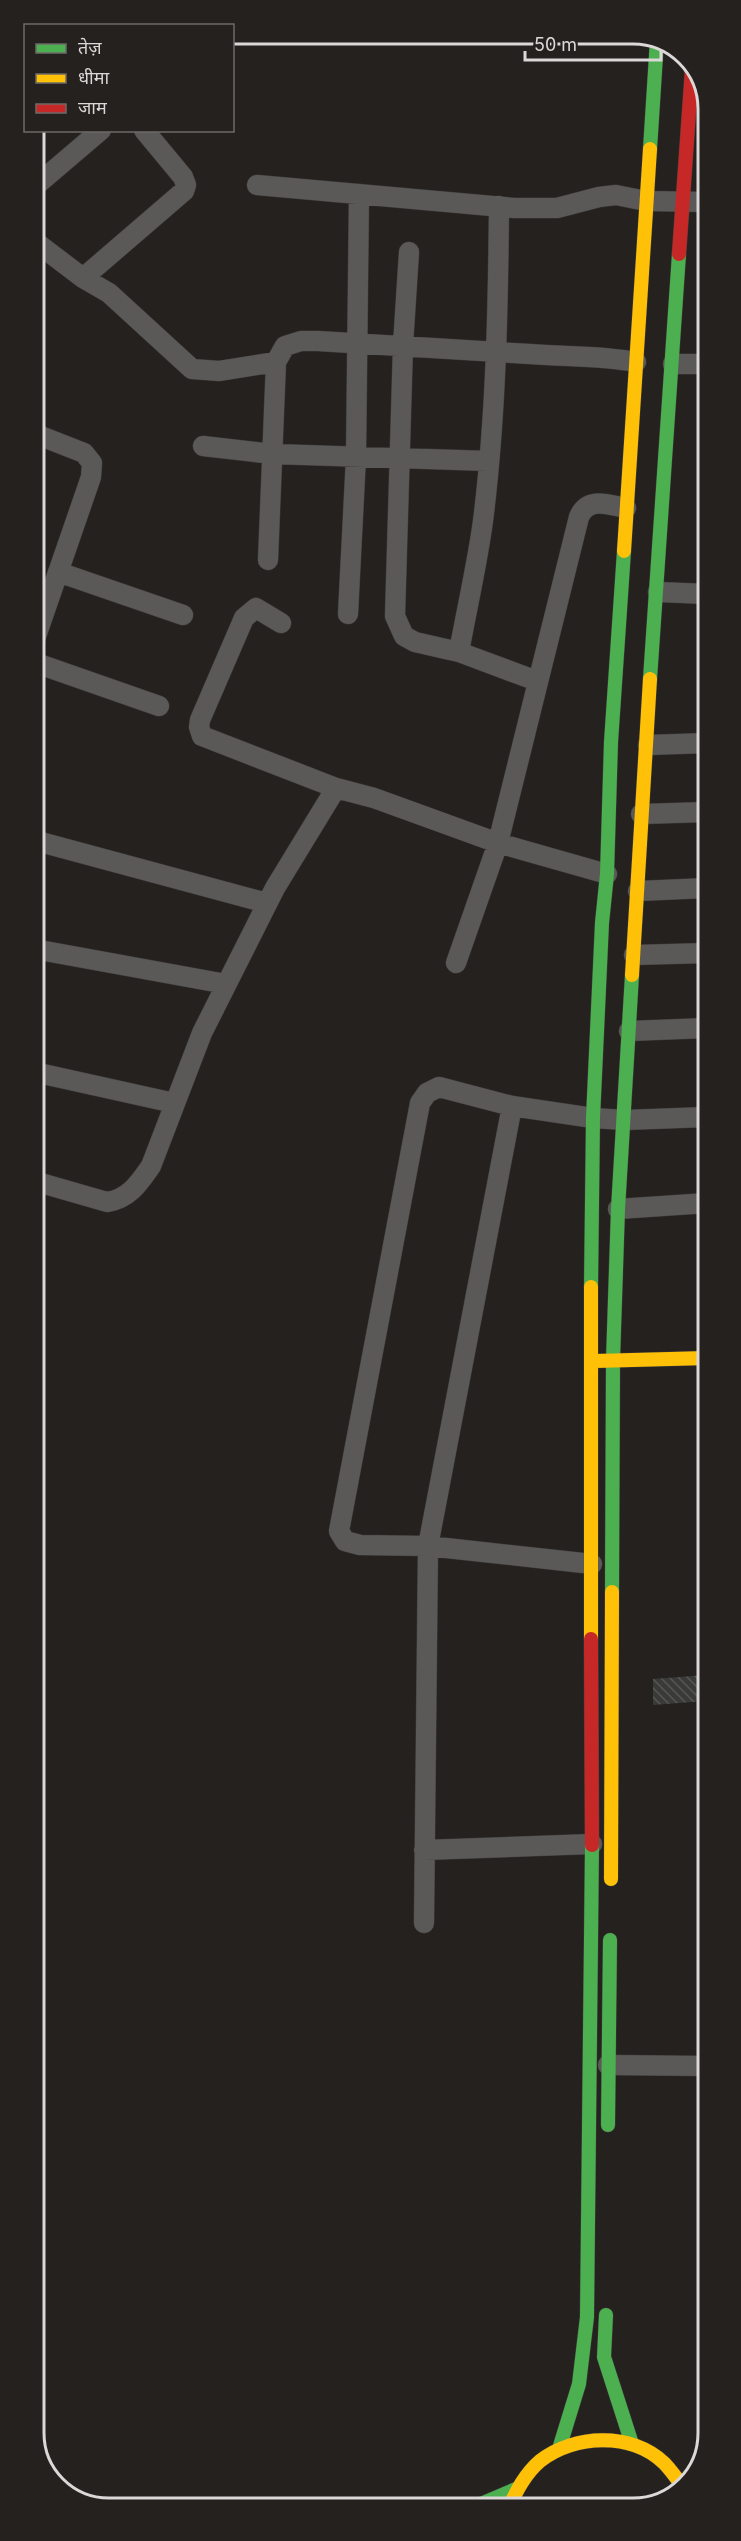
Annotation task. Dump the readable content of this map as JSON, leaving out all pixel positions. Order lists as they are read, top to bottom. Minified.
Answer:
{"legend":["तेज़","धीमा","जाम"],"scale_bar":"50 m"}
